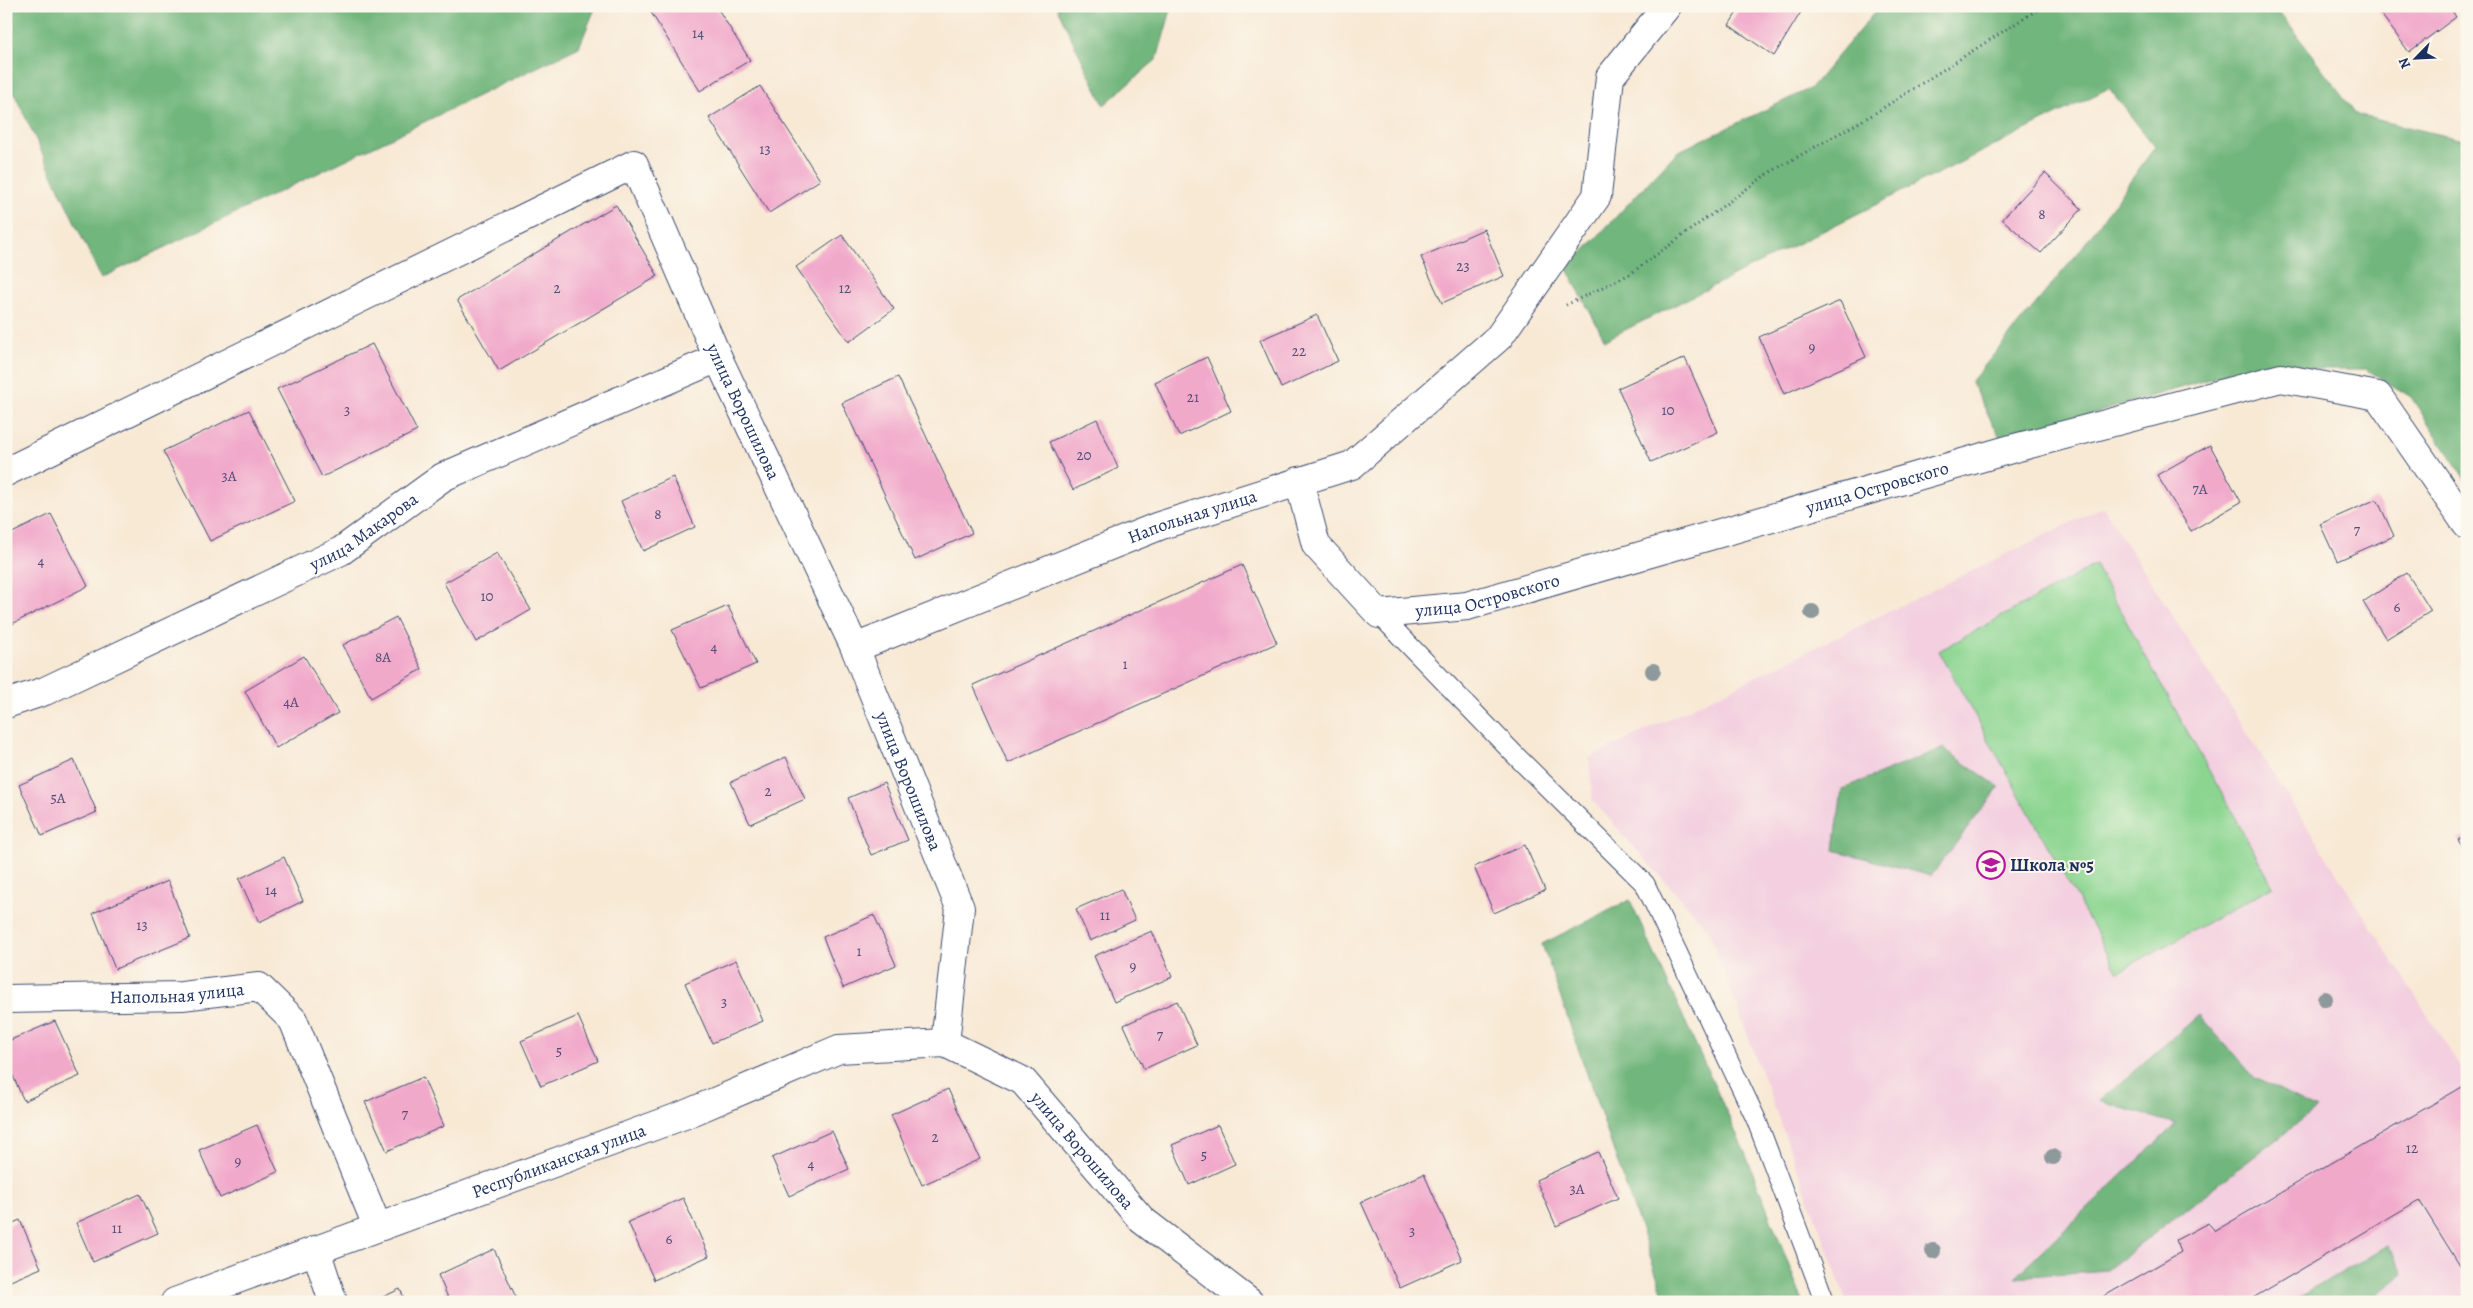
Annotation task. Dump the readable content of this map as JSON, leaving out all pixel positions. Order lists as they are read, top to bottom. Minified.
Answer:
{"streets":{"street":["улица Ворошилова","улица Островского","Напольная улица","улица Макарова","Республиканская улица"]},"crossings":[["улица Ворошилова","Напольная улица"],["улица Ворошилова","улица Макарова"],["улица Ворошилова","Республиканская улица"],["Напольная улица","Республиканская улица"]],"places":{"school or university":["Школа №5"]},"house_numbers":["14","13","8","23","2","12","9","22","21","3","10","20","3А","7А","8","7","4","10","6","4","8А","1","4А","2","5А","14","11","13","1","9","3","7","5","7","2","12","5","9","4","3А","11","3","6"],"north":"bottom left"}
